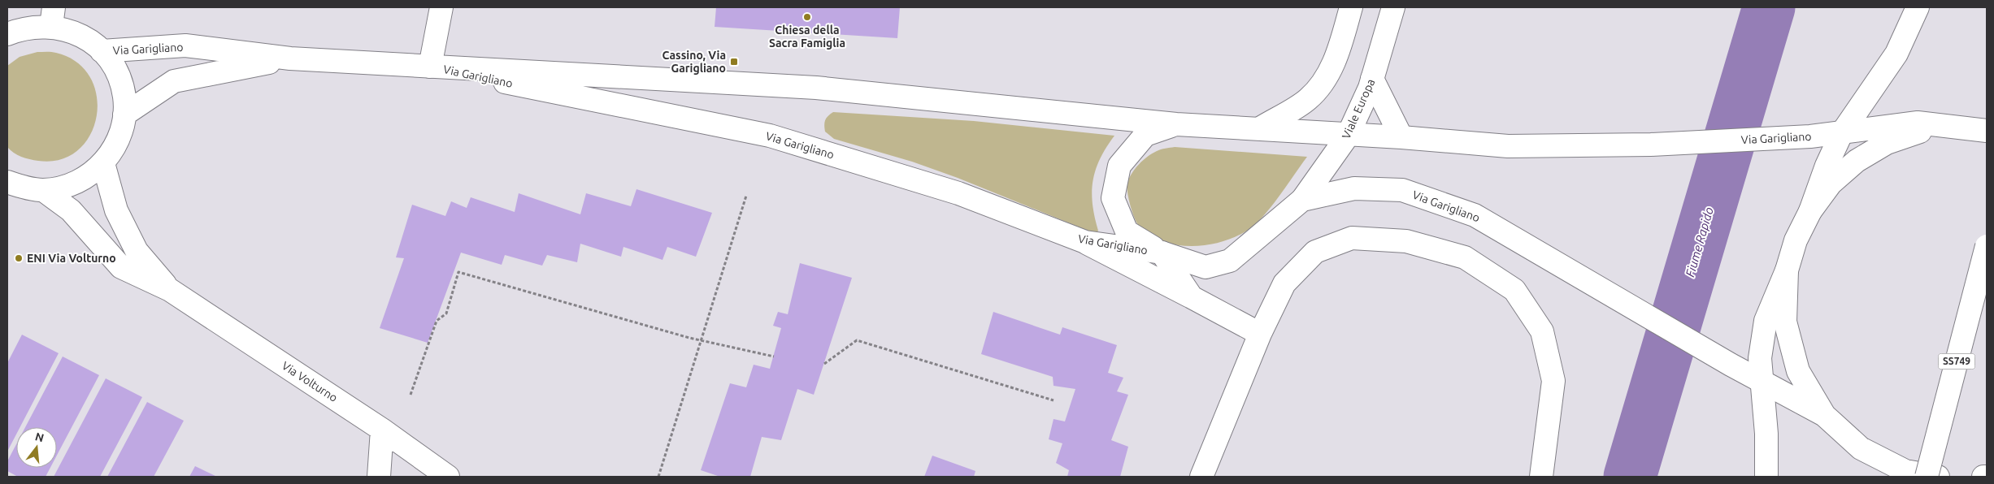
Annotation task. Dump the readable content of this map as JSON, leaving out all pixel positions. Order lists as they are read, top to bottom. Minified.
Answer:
{"streets":{"main road":["Via Garigliano","Viale Europa","SS749","Via Volturno"]},"crossings":[["Via Garigliano","Viale Europa"],["Via Garigliano","Via Volturno"]],"water":["Fiume Rapido"],"places":{"other":["Chiesa della Sacra Famiglia","ENI Via Volturno"],"transit":["Cassino, Via Garigliano"]},"north":"top"}
